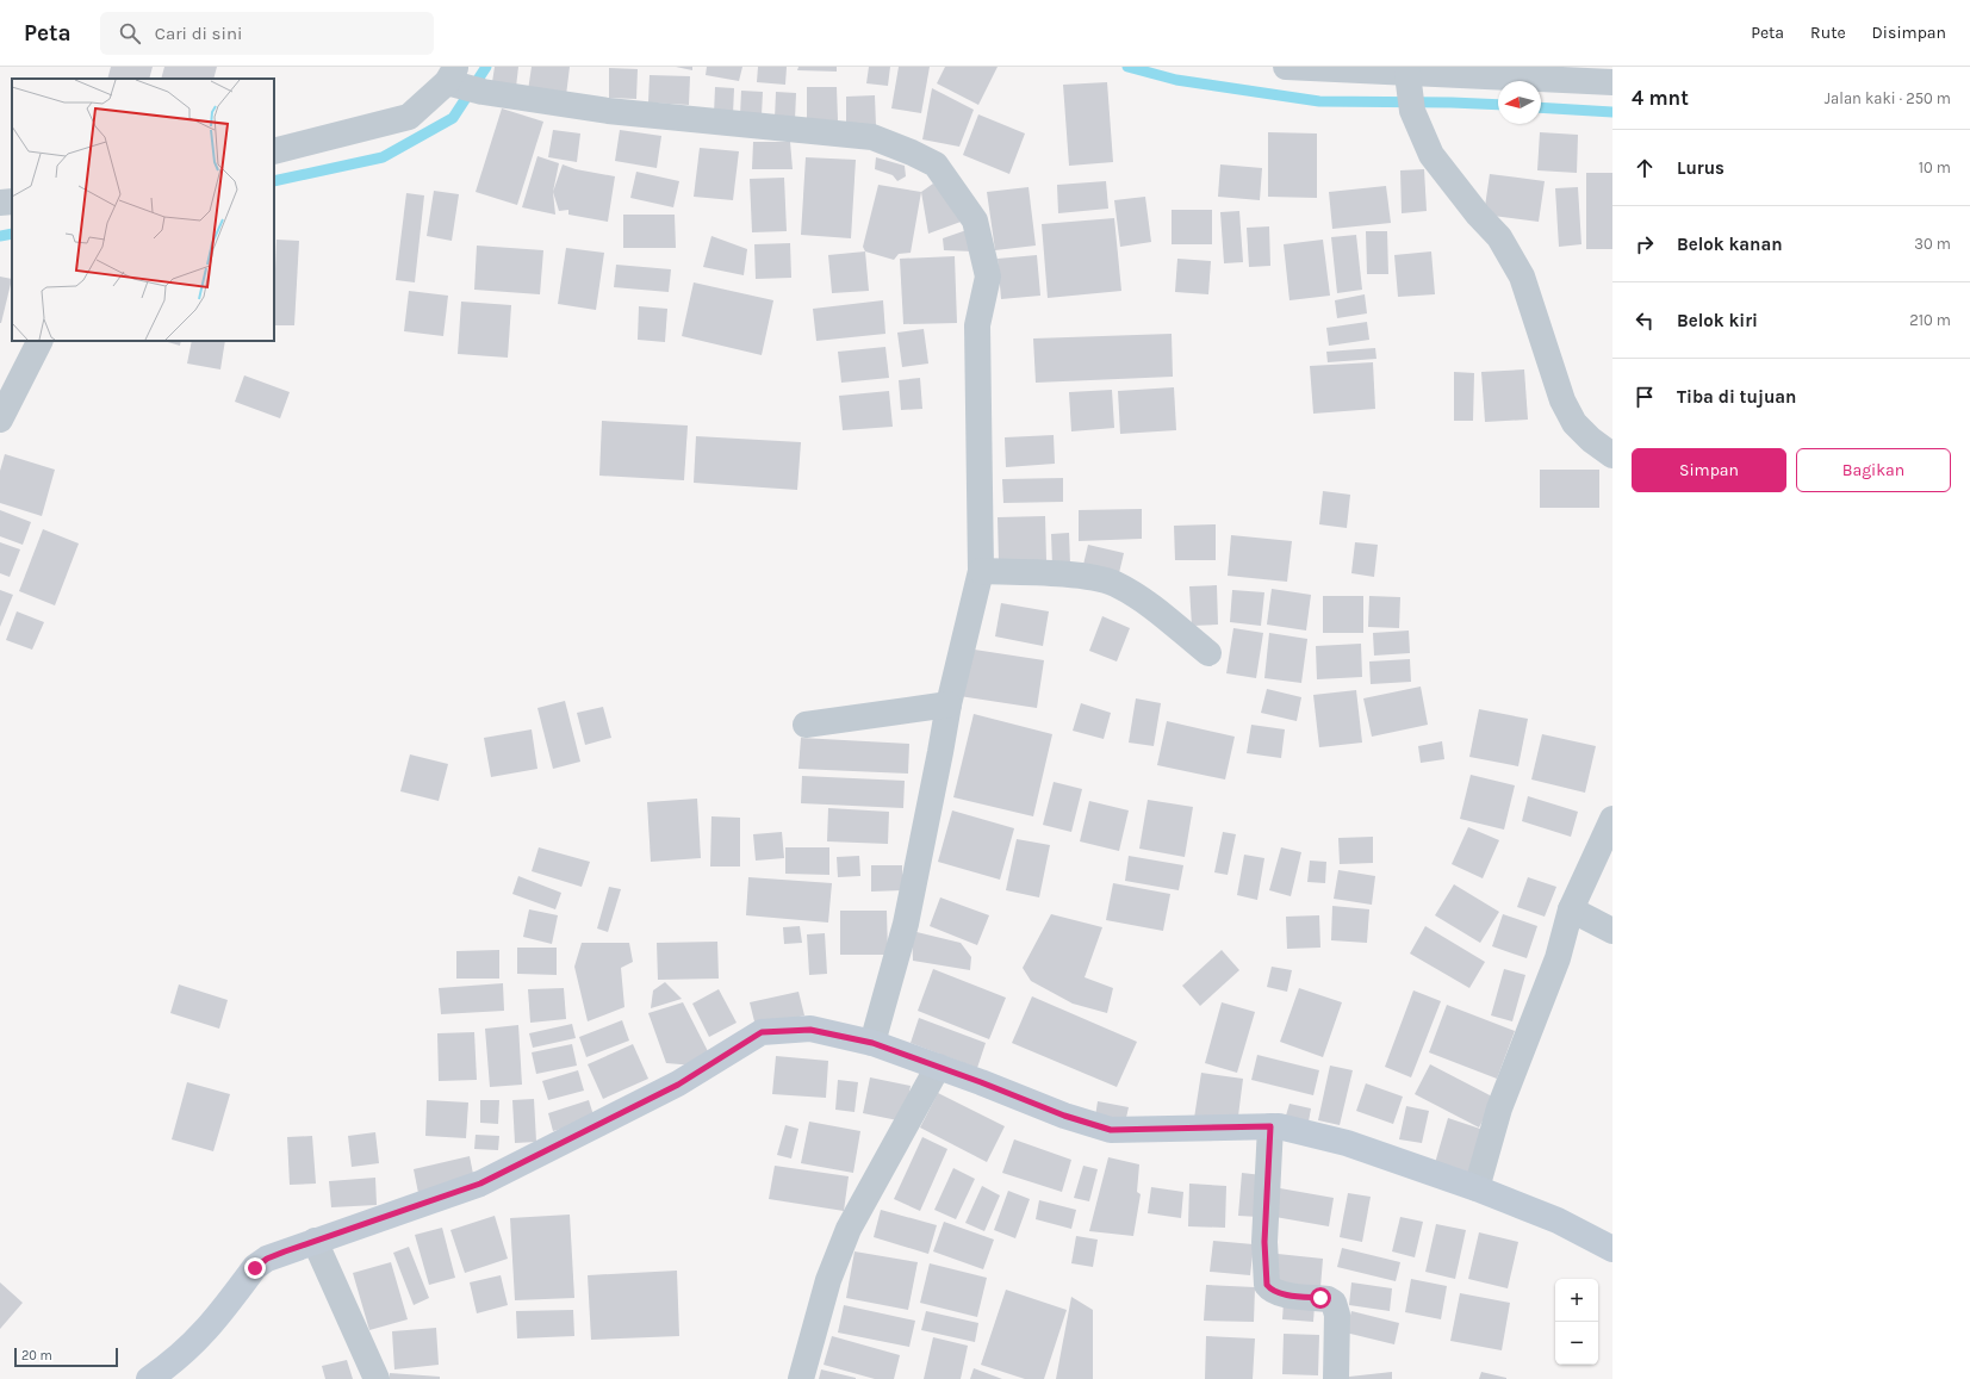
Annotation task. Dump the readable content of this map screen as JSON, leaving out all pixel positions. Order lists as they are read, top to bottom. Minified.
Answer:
{"scale_bar":"20 m","north":"left","page":{"header":"Peta","search":"Cari di sini","nav":["Peta","Rute","Disimpan"],"heading":["4 mnt","Jalan kaki · 250 m"],"list":[["Lurus","10 m"],["Belok kanan","30 m"],["Belok kiri","210 m"],"Tiba di tujuan"],"buttons":["Simpan","Bagikan"],"map_buttons":["+","−"],"scale":"20 m"}}
